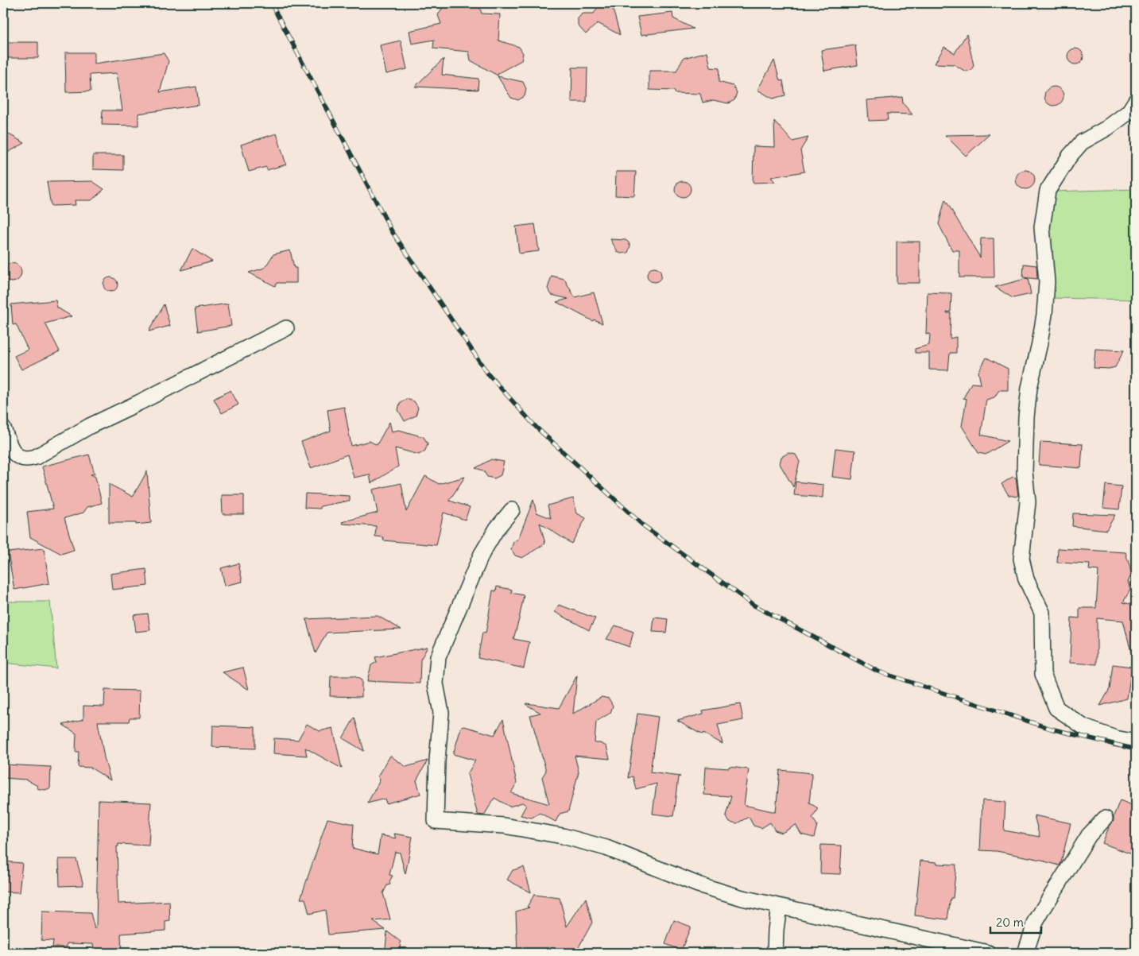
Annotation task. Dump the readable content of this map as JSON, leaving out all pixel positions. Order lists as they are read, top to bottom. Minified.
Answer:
{"scale_bar":"20 m"}
